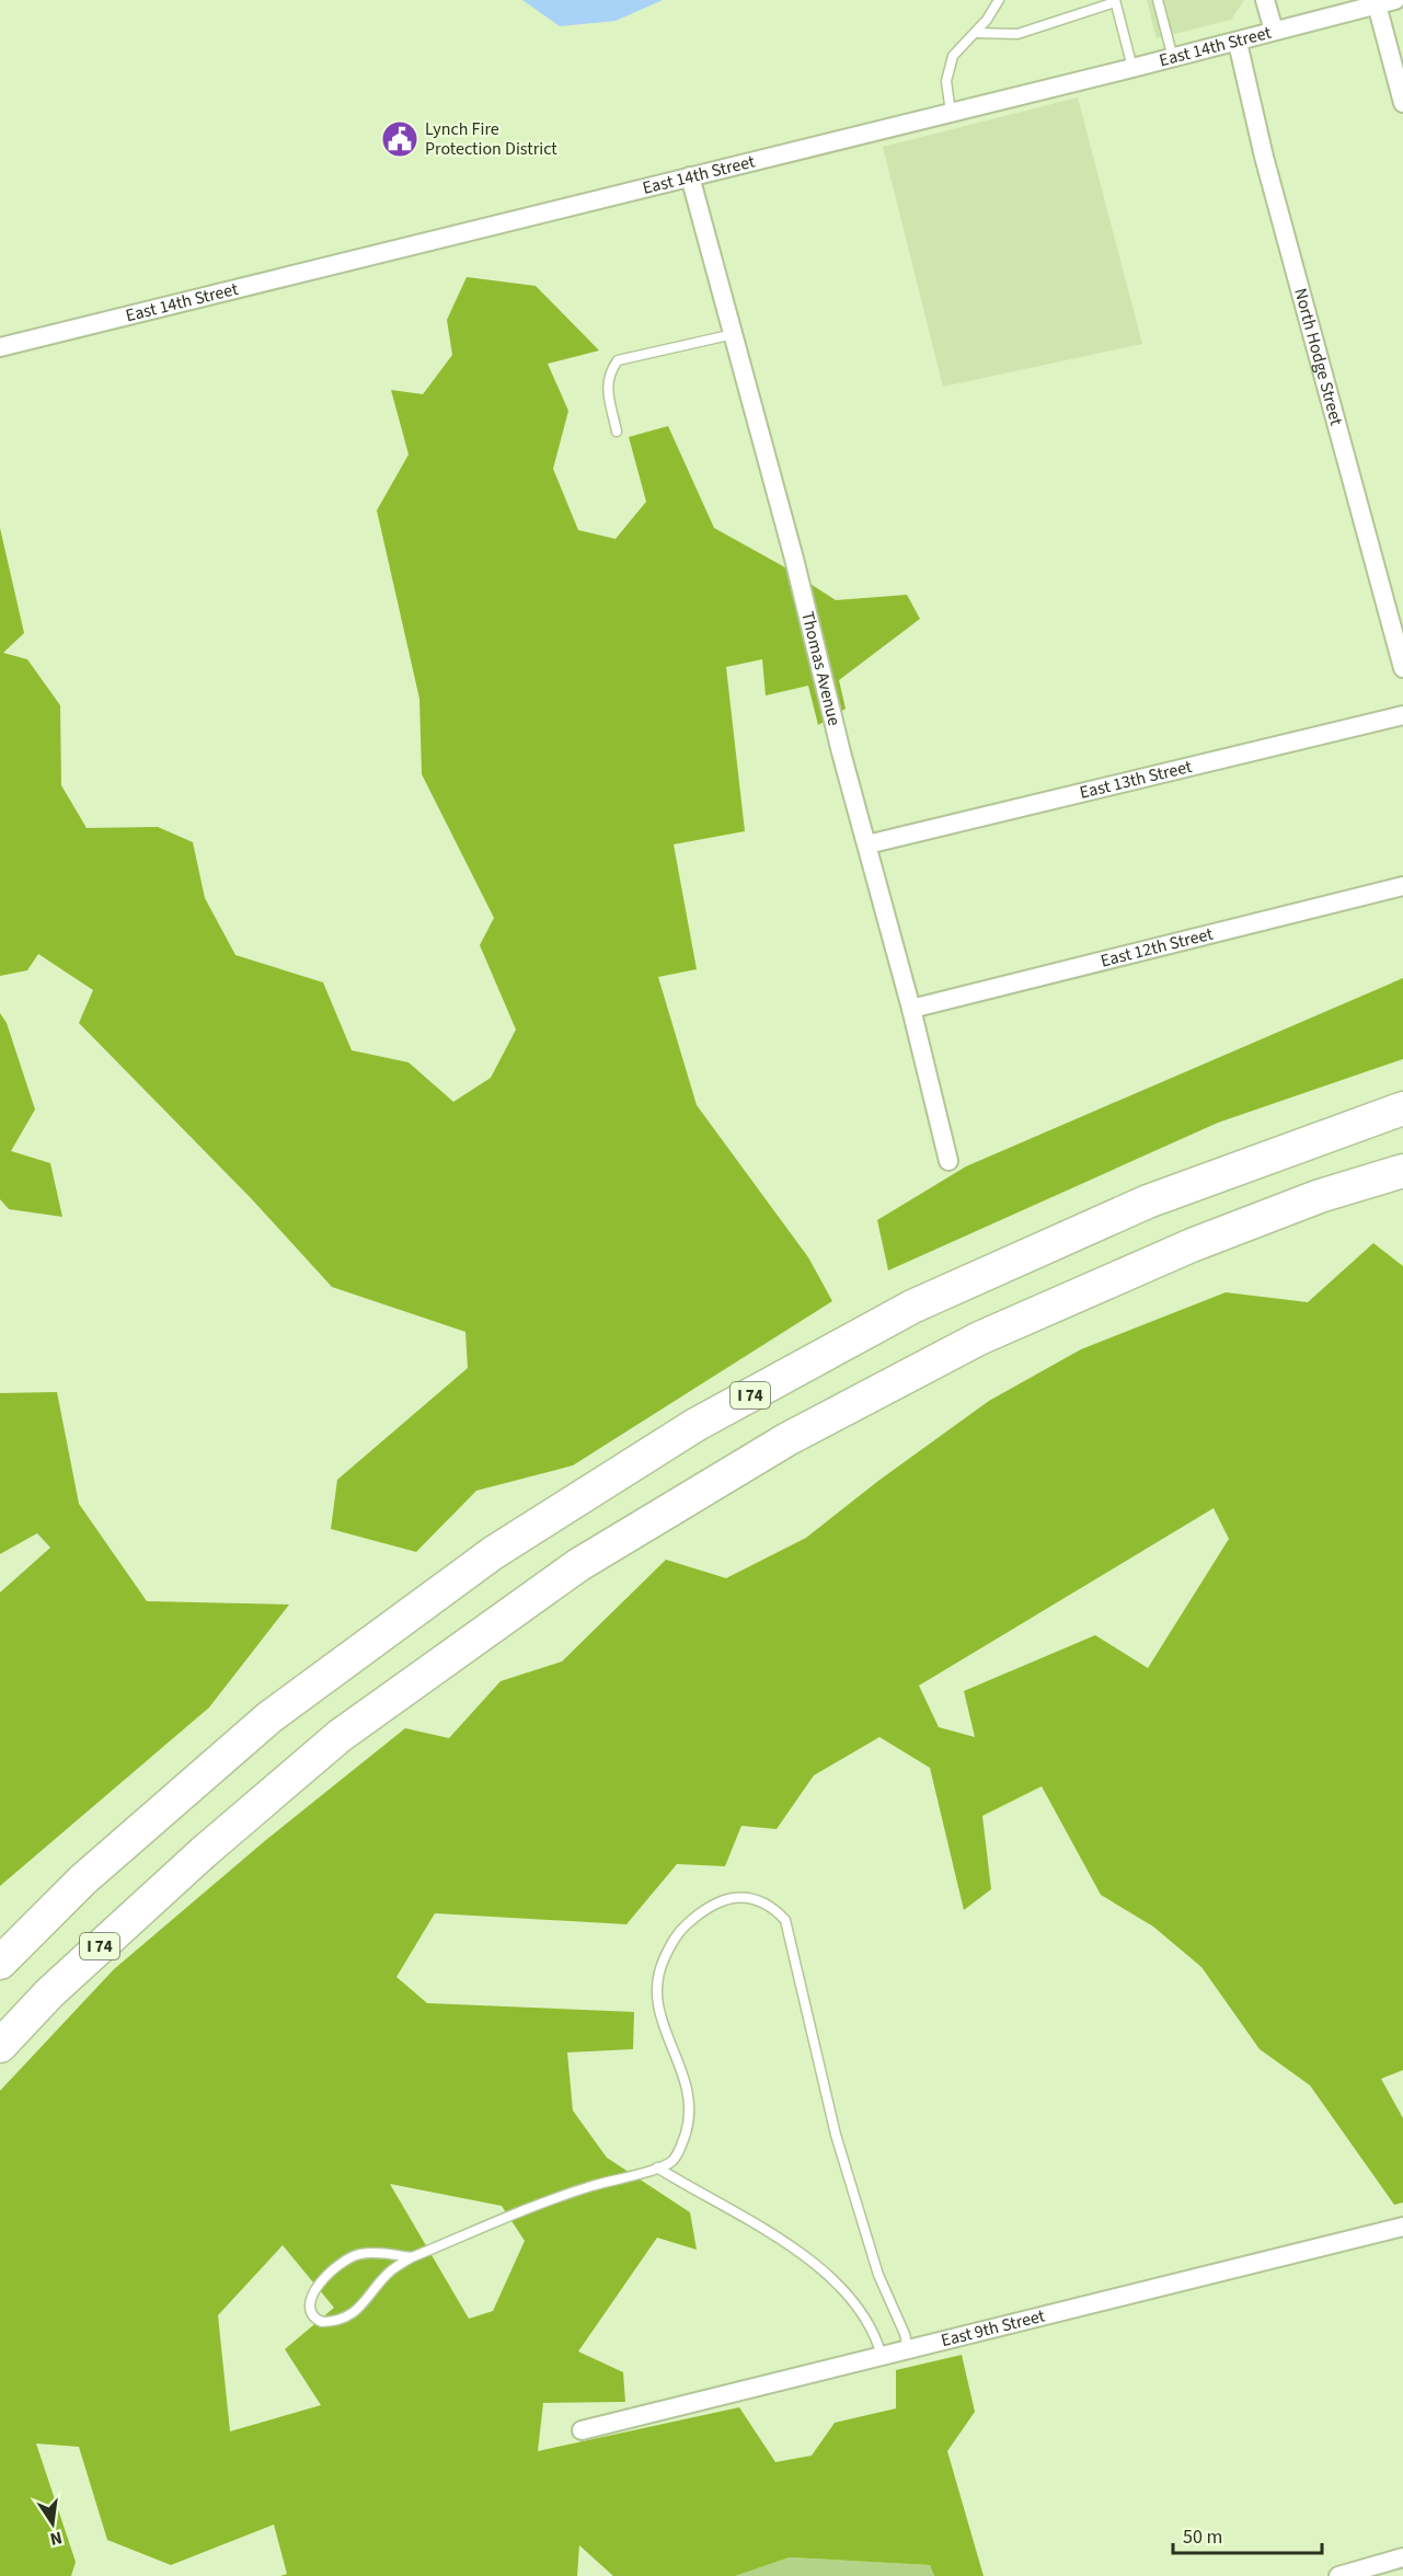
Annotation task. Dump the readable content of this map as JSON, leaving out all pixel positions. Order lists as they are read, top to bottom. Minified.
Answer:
{"streets":{"highway":["I 74"],"street":["East 14th Street","North Hodge Street","Thomas Avenue","East 13th Street","East 12th Street","East 9th Street"]},"crossings":[["East 14th Street","North Hodge Street"],["East 14th Street","Thomas Avenue"],["Thomas Avenue","East 13th Street"],["Thomas Avenue","East 12th Street"]],"places":{"public building":["Lynch Fire Protection District"]},"scale_bar":"50 m","north":"bottom"}
